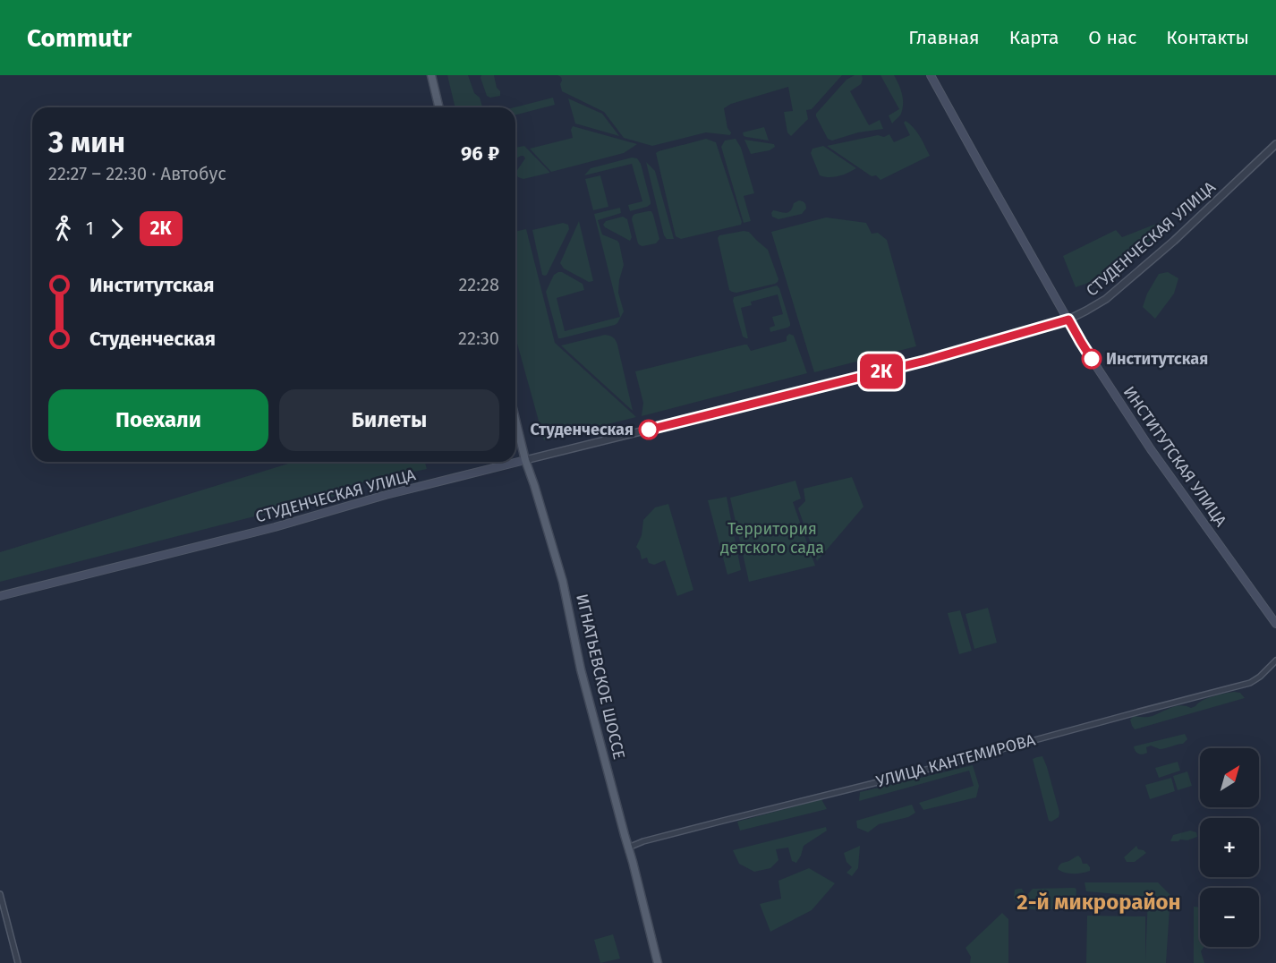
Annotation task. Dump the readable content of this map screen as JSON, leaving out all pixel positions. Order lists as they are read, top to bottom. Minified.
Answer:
{"streets":{"main road":["СТУДЕНЧЕСКАЯ УЛИЦА","ИНСТИТУТСКАЯ УЛИЦА","ИГНАТЬЕВСКОЕ ШОССЕ"],"street":["УЛИЦА КАНТЕМИРОВА"]},"crossings":[["СТУДЕНЧЕСКАЯ УЛИЦА","ИНСТИТУТСКАЯ УЛИЦА"],["СТУДЕНЧЕСКАЯ УЛИЦА","ИГНАТЬЕВСКОЕ ШОССЕ"],["ИГНАТЬЕВСКОЕ ШОССЕ","УЛИЦА КАНТЕМИРОВА"]],"districts":["2-й микрорайон"],"parks":["Территория детского сада"],"places":["Институтская","Студенческая"],"lines":["bus line 2К"],"north":"top right","page":{"header":"Commutr","nav":["Главная","Карта","О нас","Контакты"],"on_map":"2К","heading":["3 мин","22:27 – 22:30 · Автобус","96 ₽"],"legs":["1","2К"],"list":[{"name":"Институтская","value":"22:28"},{"name":"Студенческая","value":"22:30"}],"buttons":["Поехали","Билеты"],"map_buttons":["+","−"]}}
